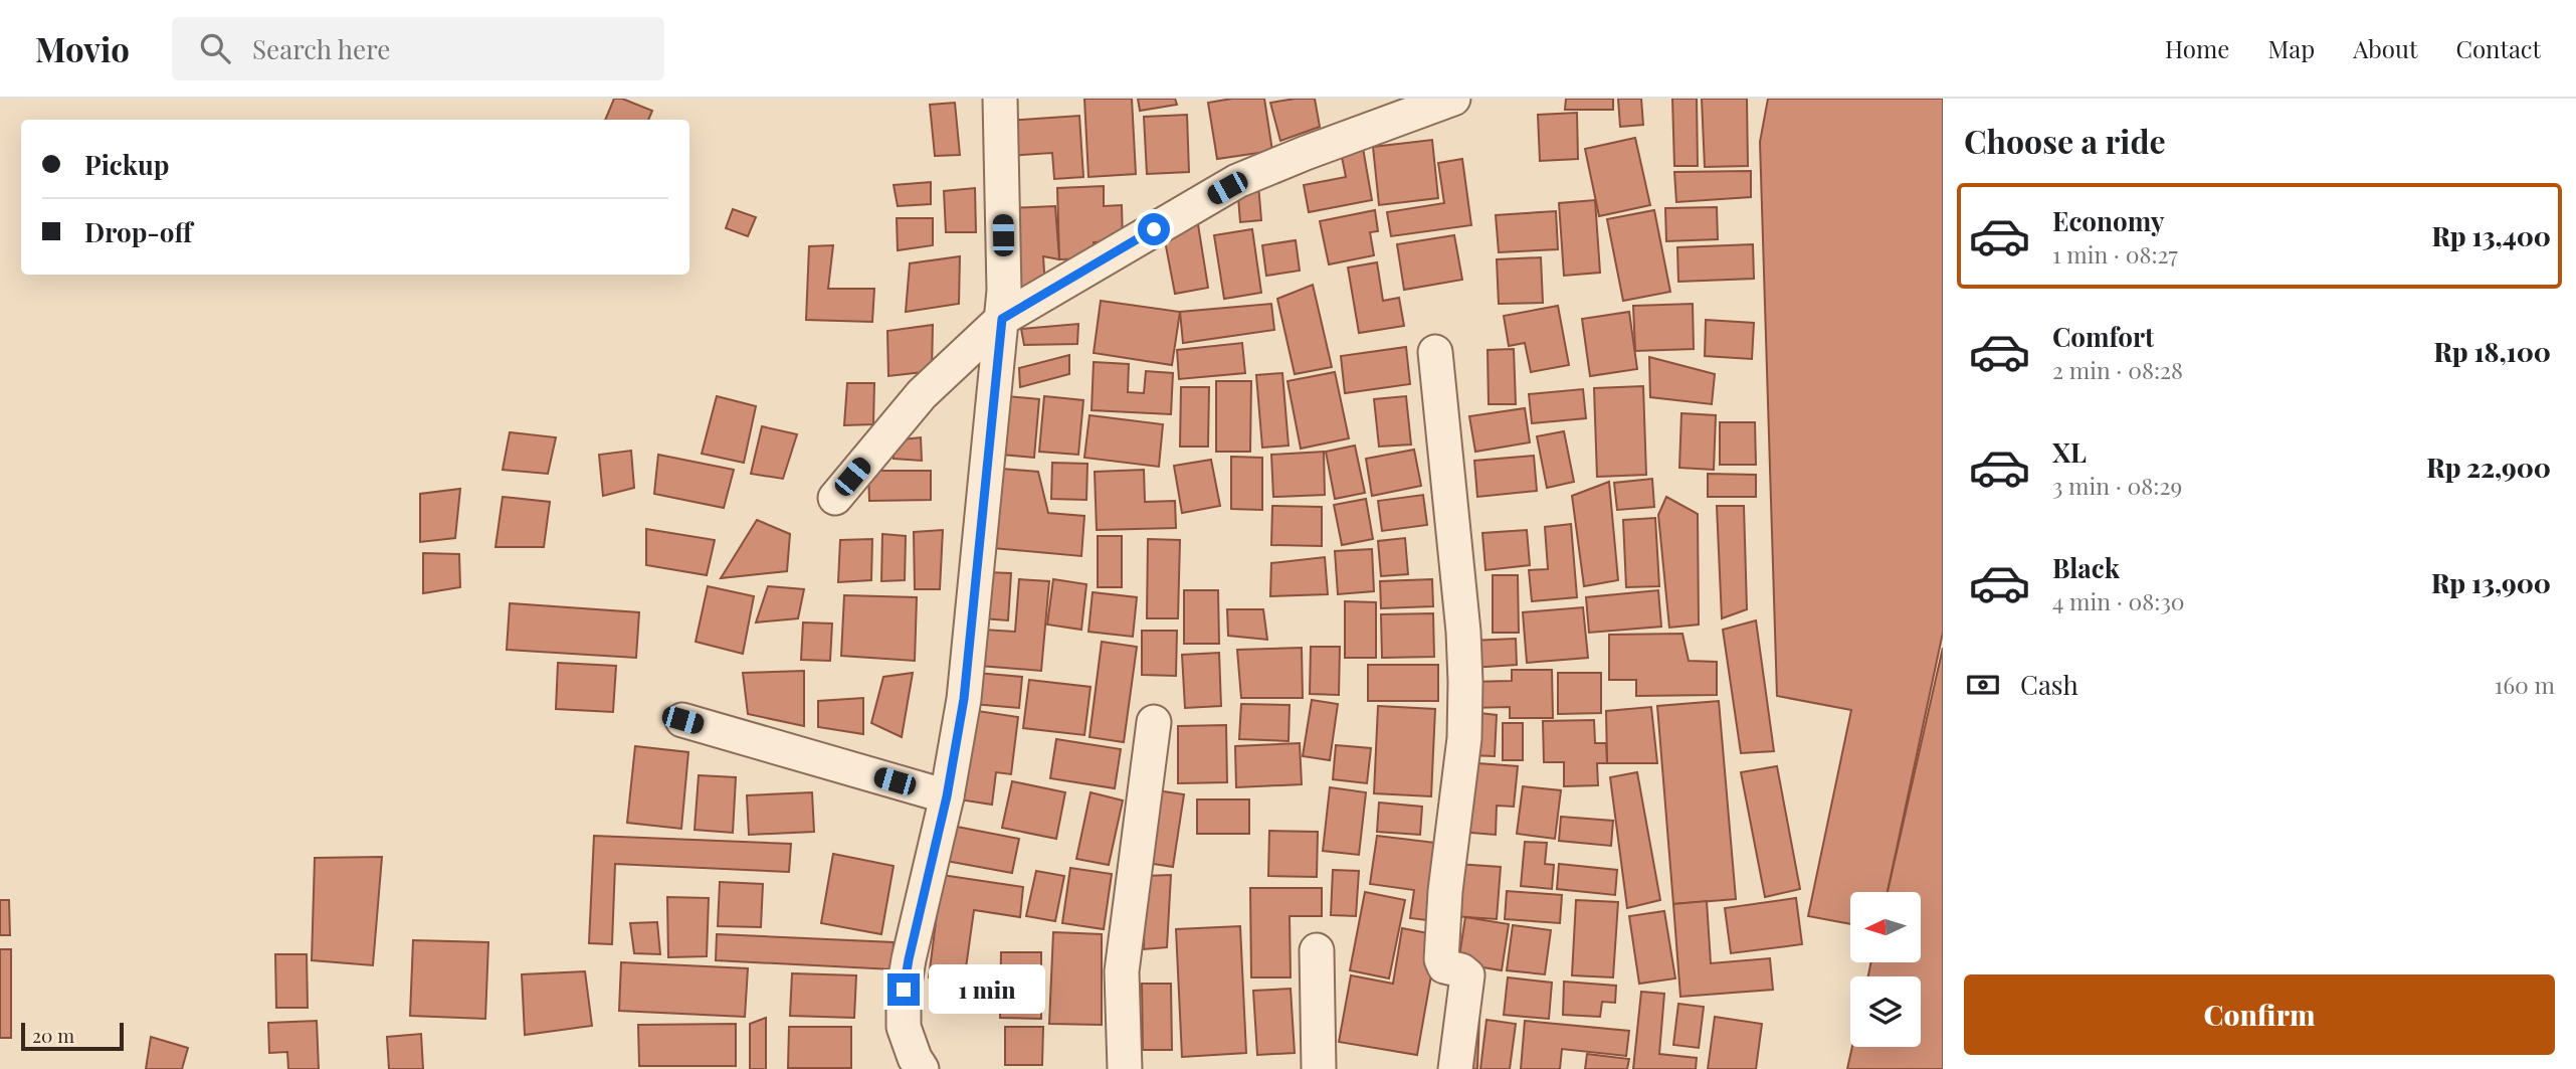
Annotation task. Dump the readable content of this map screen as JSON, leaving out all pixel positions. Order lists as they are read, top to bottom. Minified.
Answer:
{"scale_bar":"20 m","north":"left","page":{"header":"Movio","search":"Search here","nav":["Home","Map","About","Contact"],"heading":"Choose a ride","banner":["Pickup","Drop-off"],"list":[{"name":"Economy","note":"1 min · 08:27","value":"Rp 13,400"},{"name":"Comfort","note":"2 min · 08:28","value":"Rp 18,100"},{"name":"XL","note":"3 min · 08:29","value":"Rp 22,900"},{"name":"Black","note":"4 min · 08:30","value":"Rp 13,900"}],"pay":["Cash","160 m"],"buttons":"Confirm","bubble":"1 min","scale":"20 m"}}
